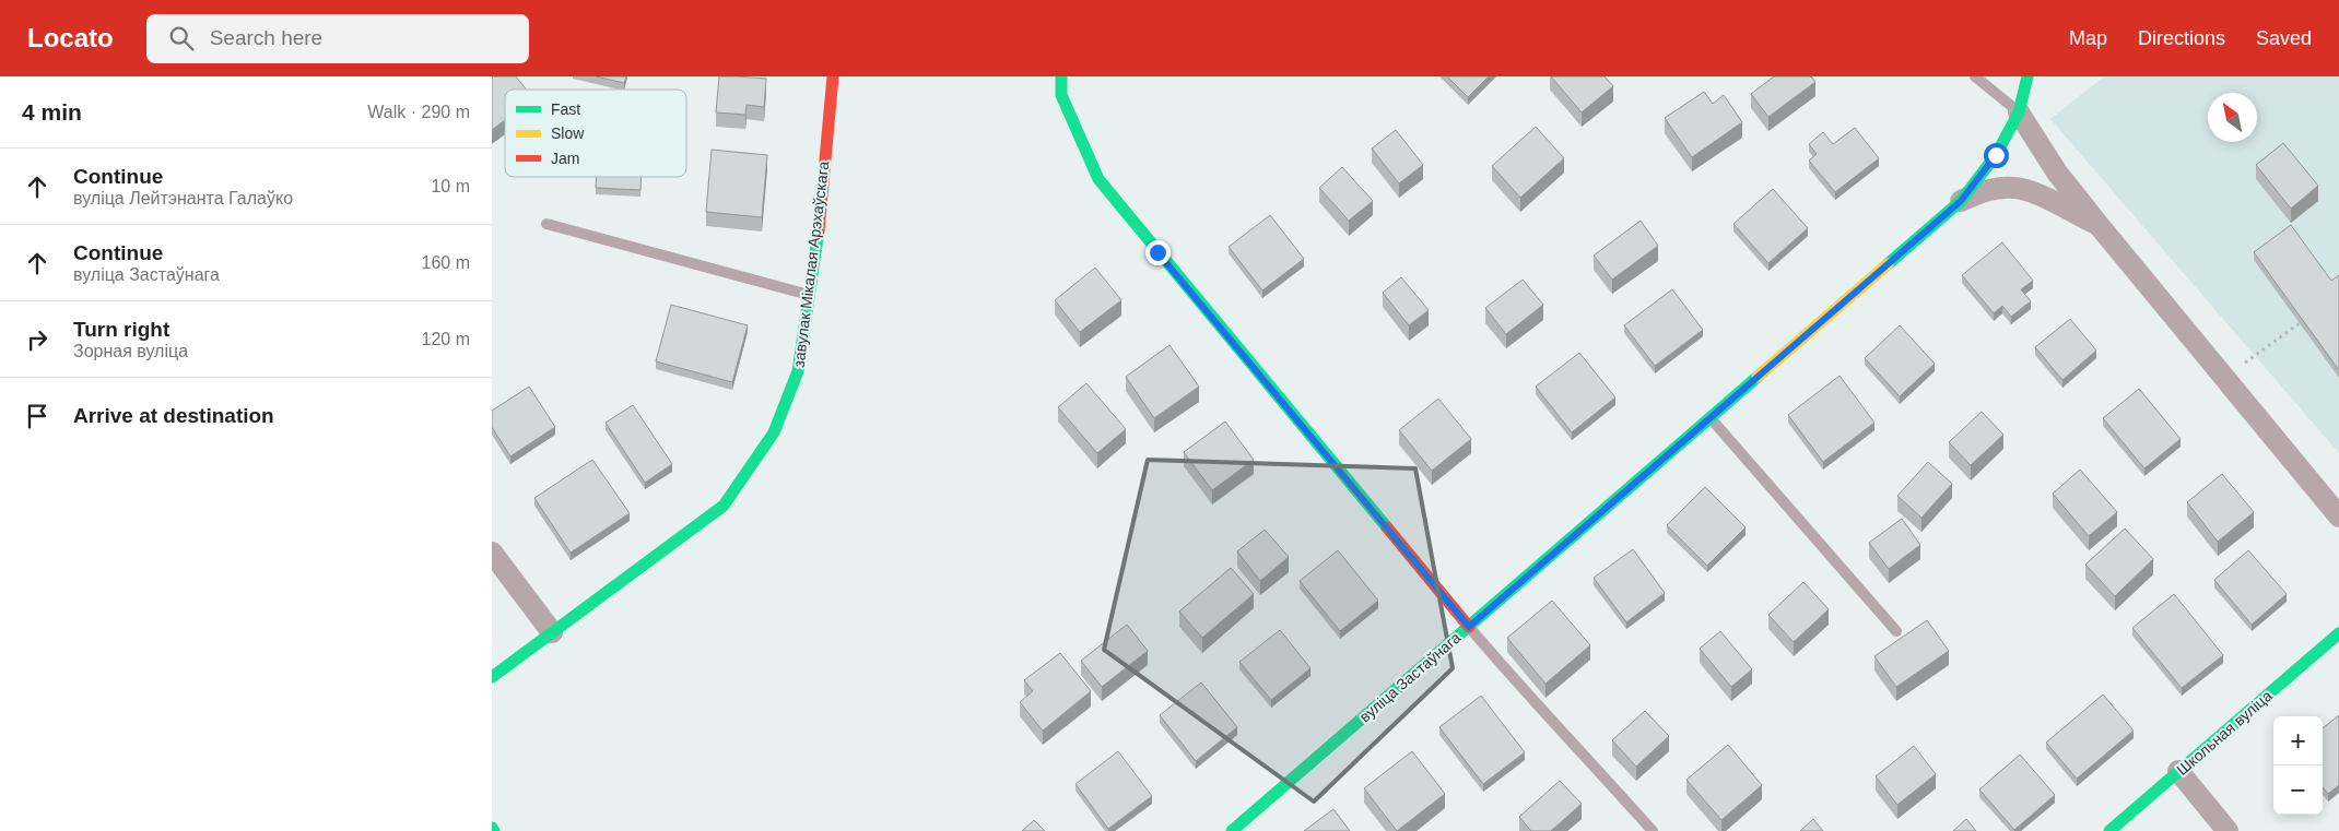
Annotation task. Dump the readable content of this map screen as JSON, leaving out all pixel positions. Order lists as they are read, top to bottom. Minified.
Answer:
{"streets":{"street":["завулак Мікалая Арэхаўскага","вуліца Застаўнага","Школьная вуліца"]},"legend":["Fast","Slow","Jam"],"north":"top left","page":{"header":"Locato","search":"Search here","nav":["Map","Directions","Saved"],"heading":["4 min","Walk · 290 m"],"list":[["Continue","вуліца Лейтэнанта Галаўко","10 m"],["Continue","вуліца Застаўнага","160 m"],["Turn right","Зорная вуліца","120 m"],"Arrive at destination"],"map_buttons":["+","−"]}}
